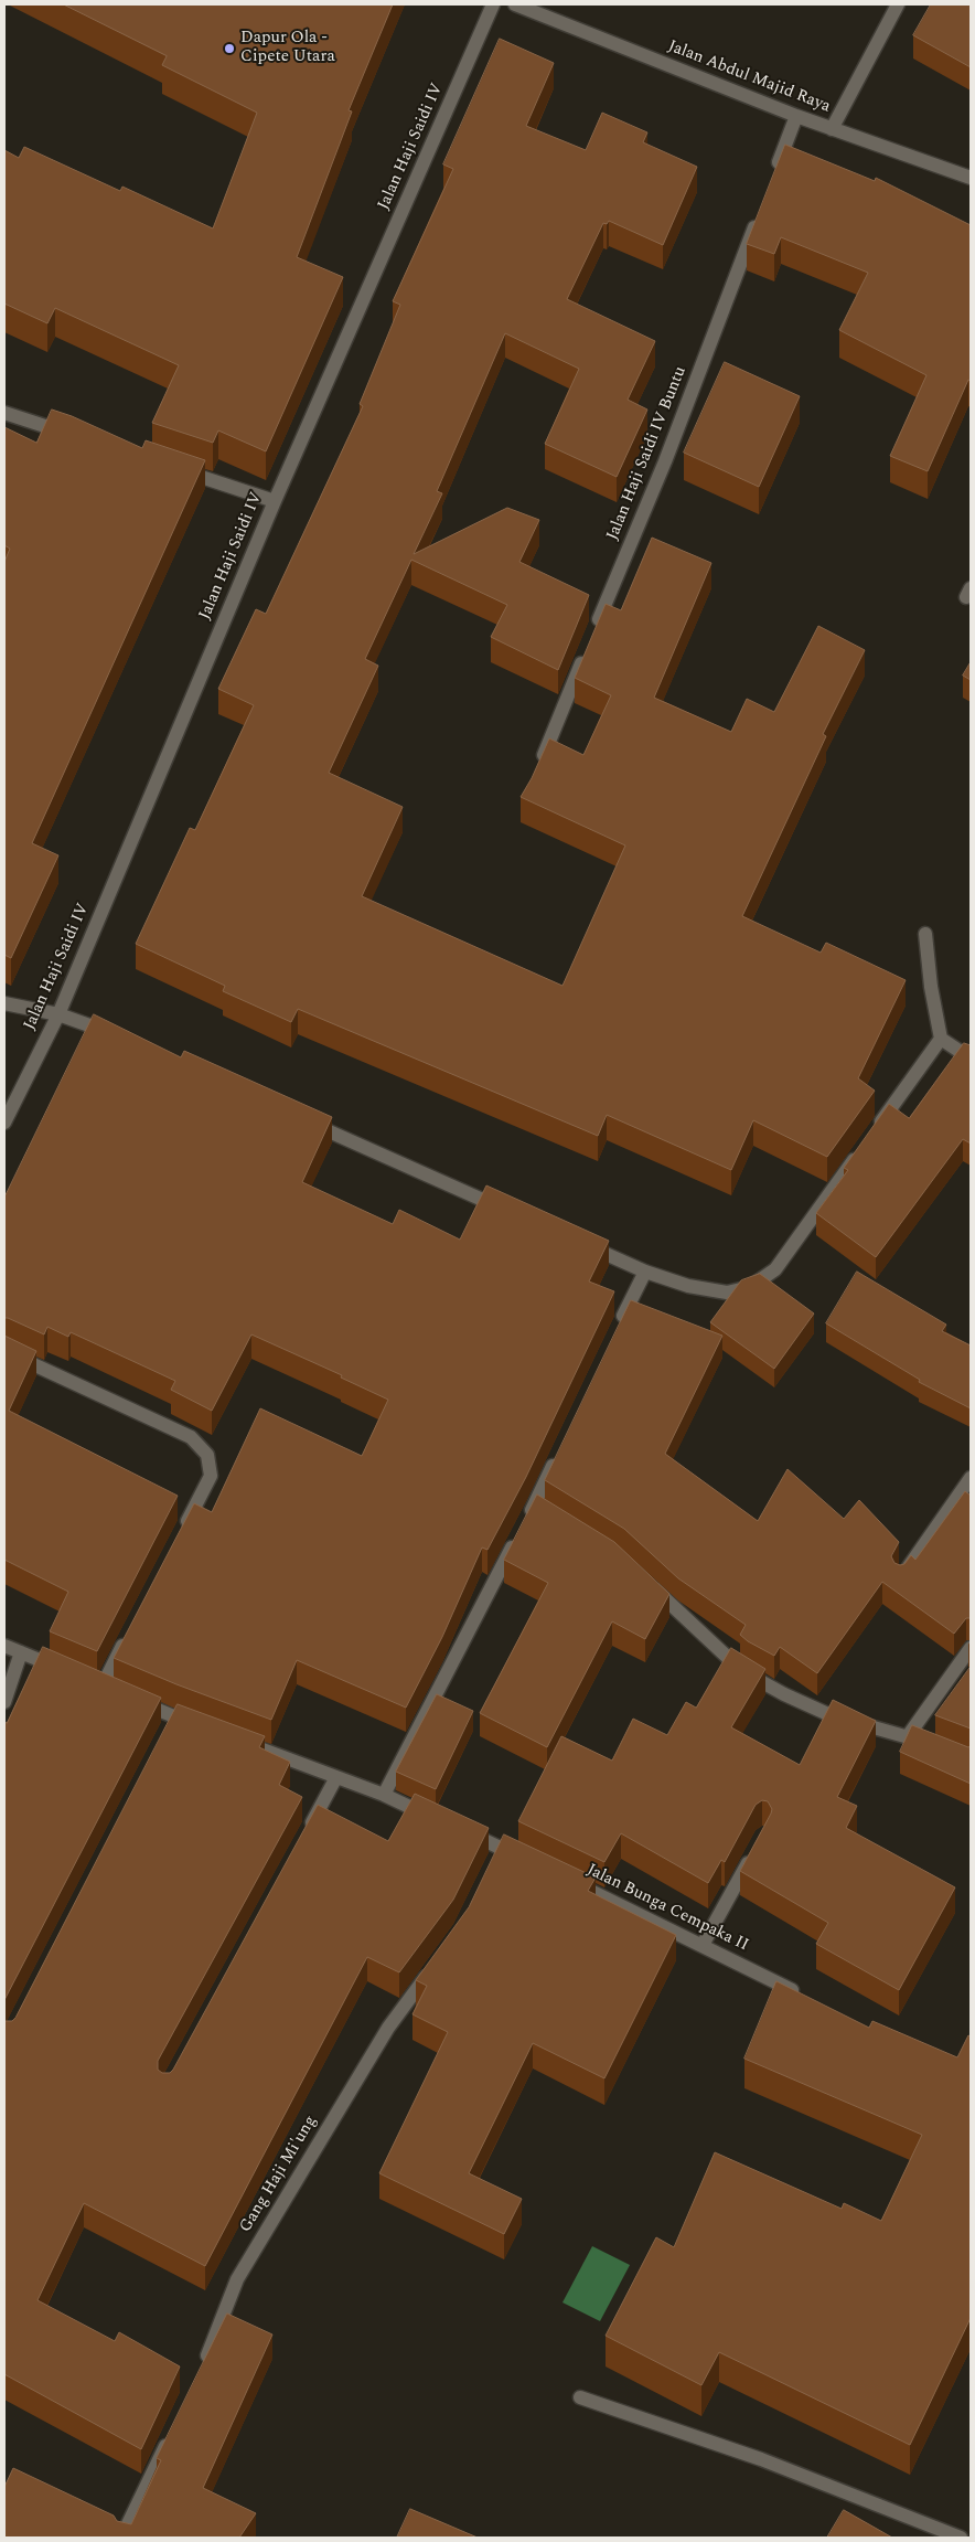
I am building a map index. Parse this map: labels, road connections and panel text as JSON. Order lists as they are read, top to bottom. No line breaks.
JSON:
{"streets":{"street":["Jalan Abdul Majid Raya","Jalan Haji Saidi IV","Jalan Haji Saidi IV Buntu","Jalan Bunga Cempaka II","Gang Haji Mi'ung"]},"places":["Dapur Ola - Cipete Utara"]}
